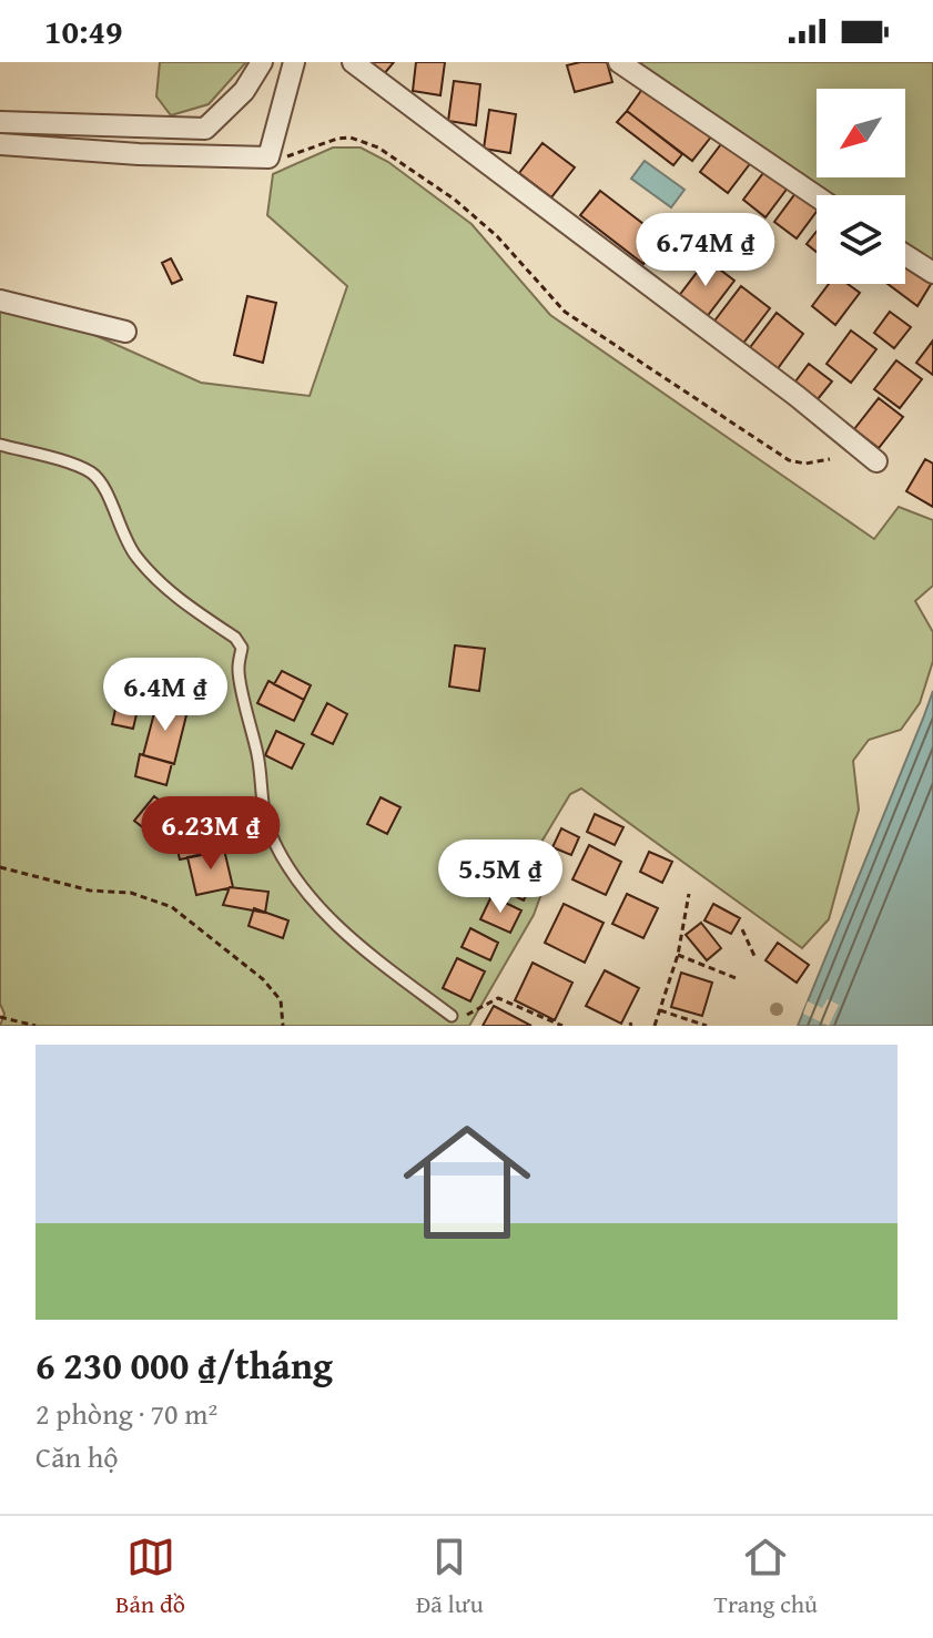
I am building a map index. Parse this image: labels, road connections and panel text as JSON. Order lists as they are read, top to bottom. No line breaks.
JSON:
{"north":"bottom left","page":{"status":"10:49","price":["6.74M ₫","6.4M ₫","6.23M ₫","5.5M ₫"],"list":[{"name":"6 230 000 ₫/tháng","note":"2 phòng · 70 m² · Căn hộ"}],"tabs":["Bản đồ","Đã lưu","Trang chủ"]}}
